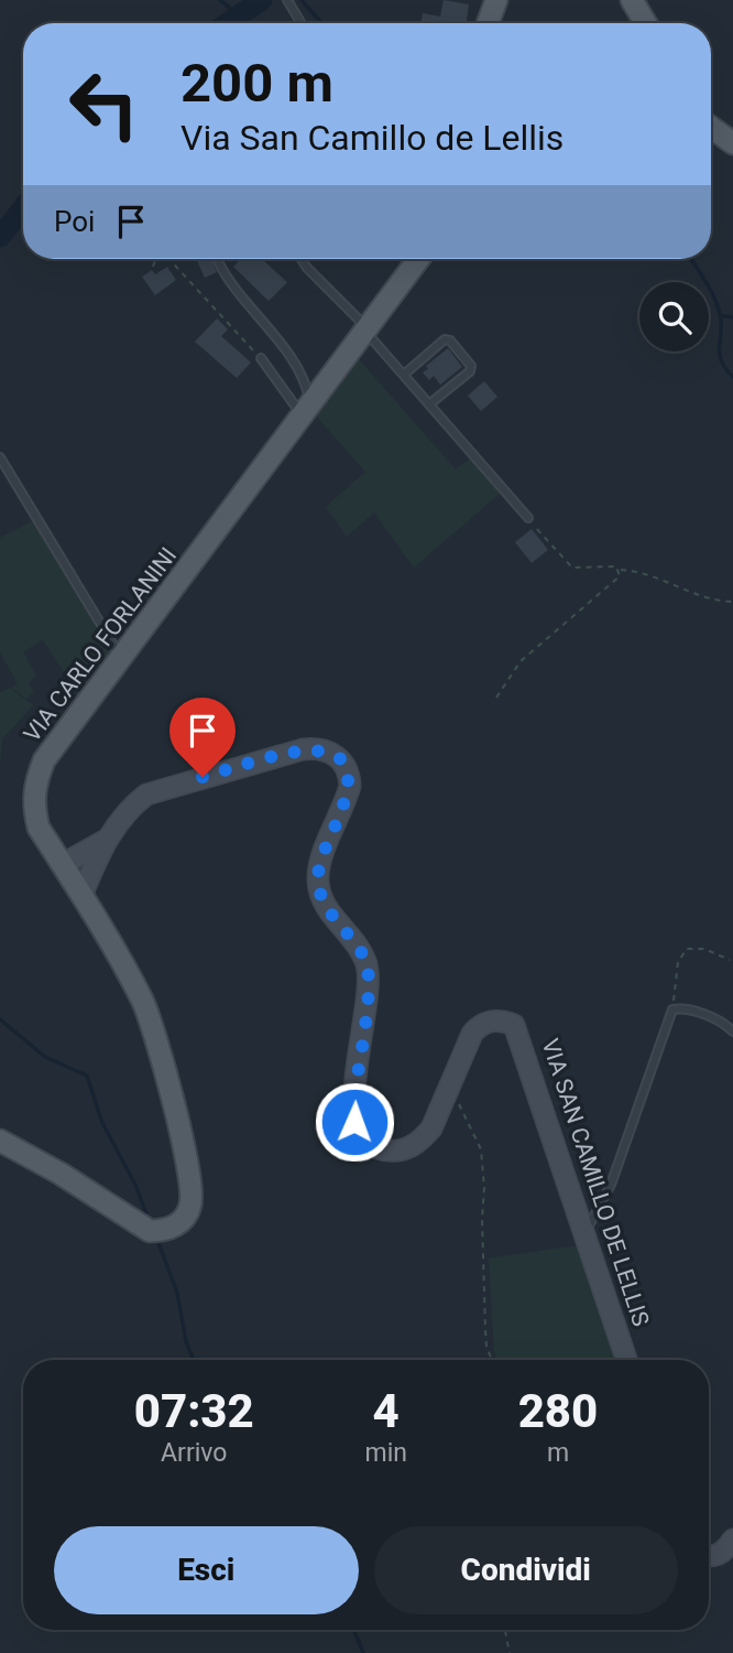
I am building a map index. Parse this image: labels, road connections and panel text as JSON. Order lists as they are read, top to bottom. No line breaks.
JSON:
{"streets":{"main road":["VIA CARLO FORLANINI","VIA SAN CAMILLO DE LELLIS"]},"crossings":[["VIA CARLO FORLANINI","VIA SAN CAMILLO DE LELLIS"]],"page":{"turn":["200 m","Via San Camillo de Lellis"],"then":"Poi","eta":["07:32","Arrivo","4","min","280","m"],"buttons":["Esci","Condividi"]}}
